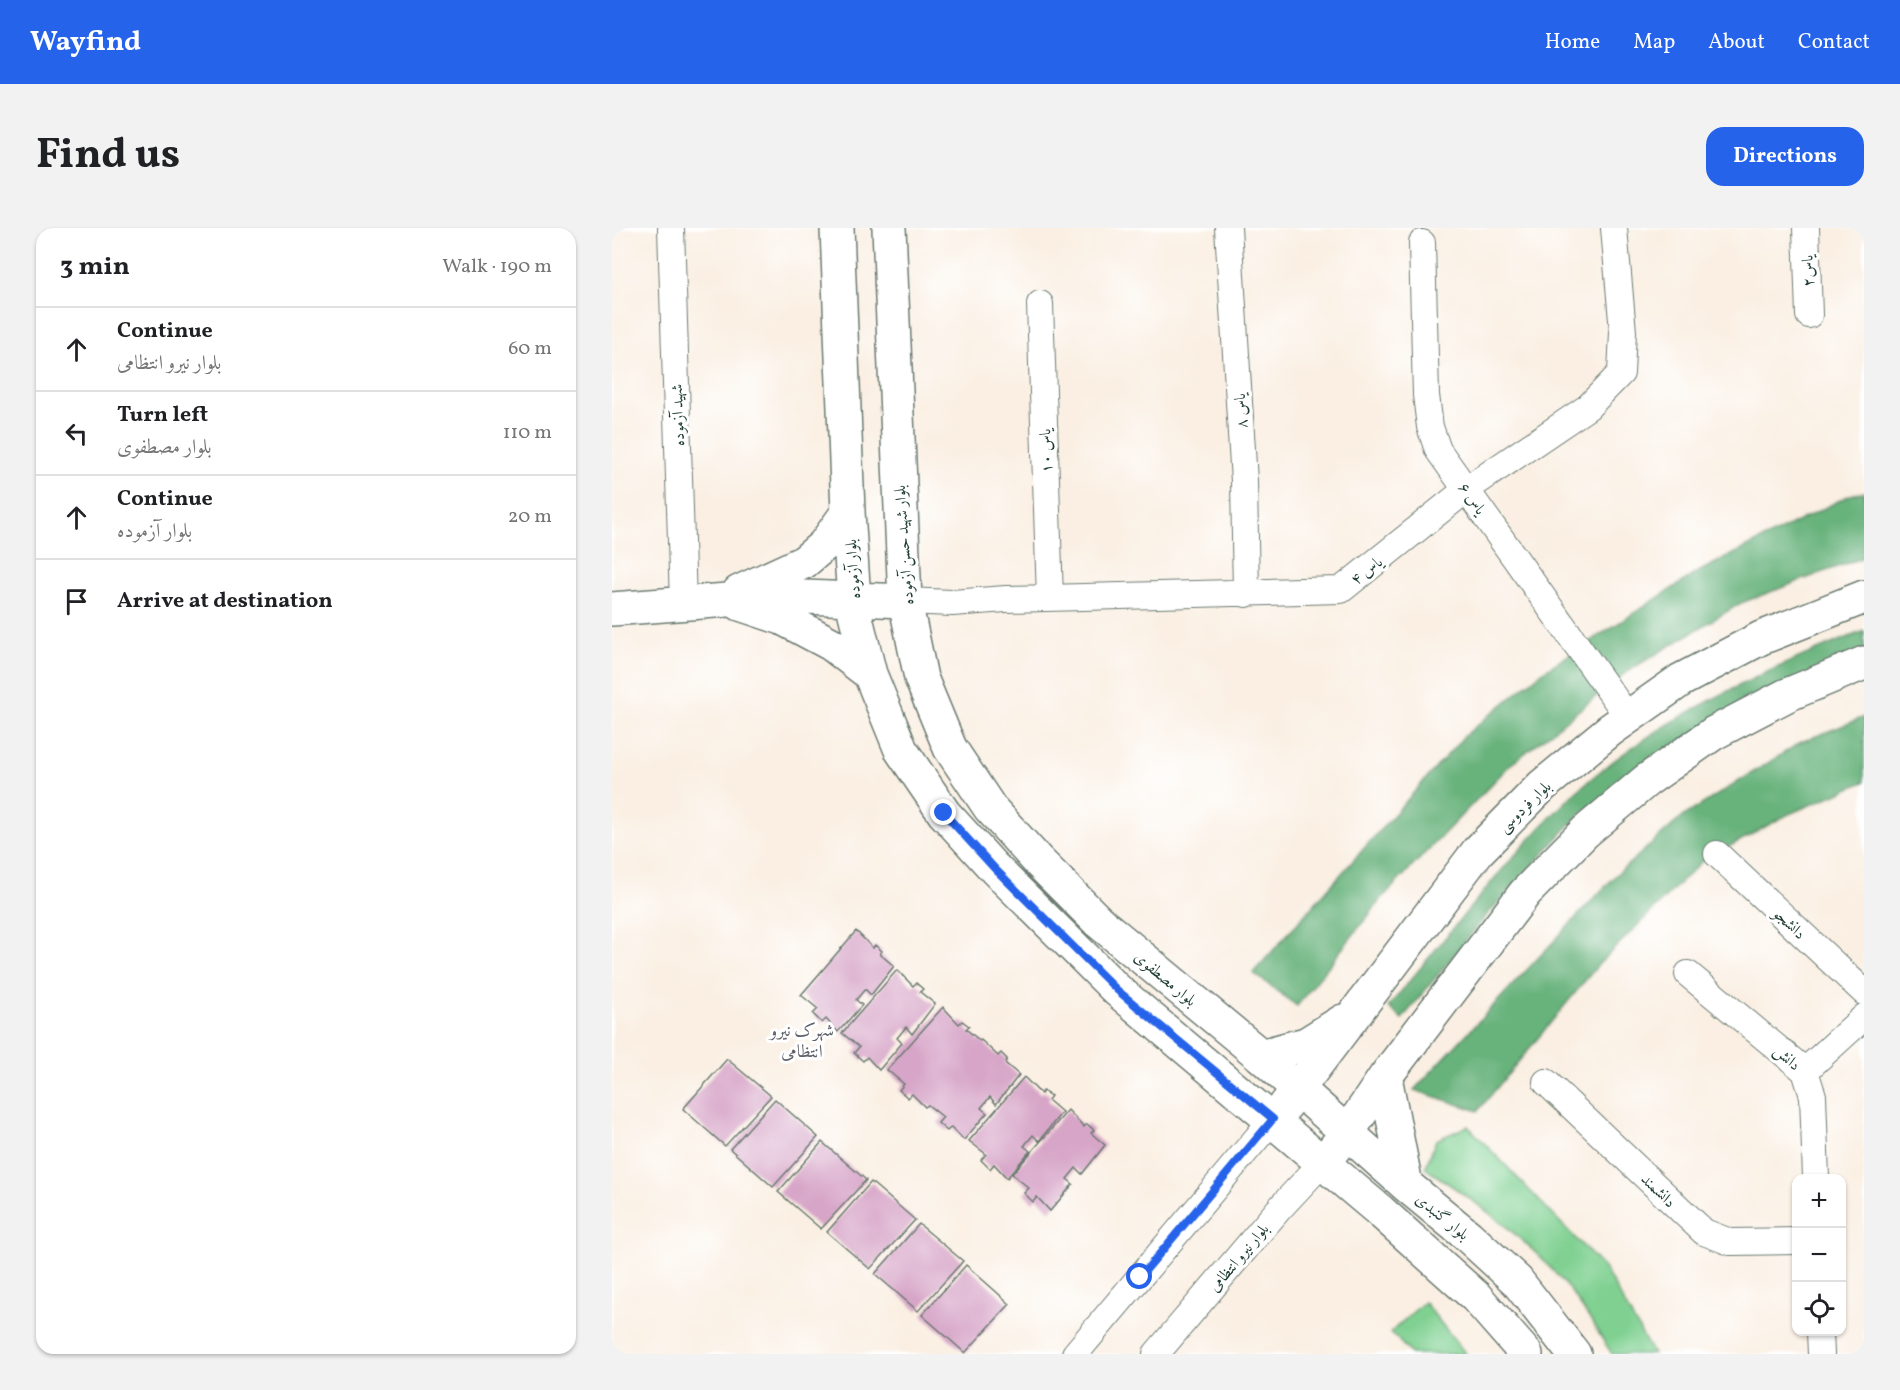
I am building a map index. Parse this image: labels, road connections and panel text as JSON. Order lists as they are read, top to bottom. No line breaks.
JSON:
{"streets":{"main road":["بلوار شهید حسن آزموده","بلوار آزموده","بلوار فردوسی","بلوار مصطفوی","بلوار گنبدی"],"street":["یاس۲","یاس ۸","شهید آزموده","یاس ۱۰","یاس ۶","یاس ۴","دانشجو","دانش","دانشمند","بلوار نیرو انتظامی"]},"crossings":[["یاس ۸","یاس ۴"],["یاس ۱۰","یاس ۴"],["یاس ۶","یاس ۴"],["یاس ۶","بلوار فردوسی"],["بلوار شهید حسن آزموده","یاس ۴"],["بلوار شهید حسن آزموده","بلوار مصطفوی"],["بلوار آزموده","بلوار فردوسی"],["بلوار فردوسی","بلوار مصطفوی"],["بلوار فردوسی","بلوار گنبدی"],["بلوار مصطفوی","بلوار گنبدی"]],"districts":["شهرک نیرو انتظامی"],"page":{"header":"Wayfind","nav":["Home","Map","About","Contact"],"title":"Find us","buttons":"Directions","heading":["3 min","Walk · 190 m"],"list":[["Continue","بلوار نیرو انتظامی","60 m"],["Turn left","بلوار مصطفوی","110 m"],["Continue","بلوار آزموده","20 m"],"Arrive at destination"],"map_buttons":["+","−"]}}
